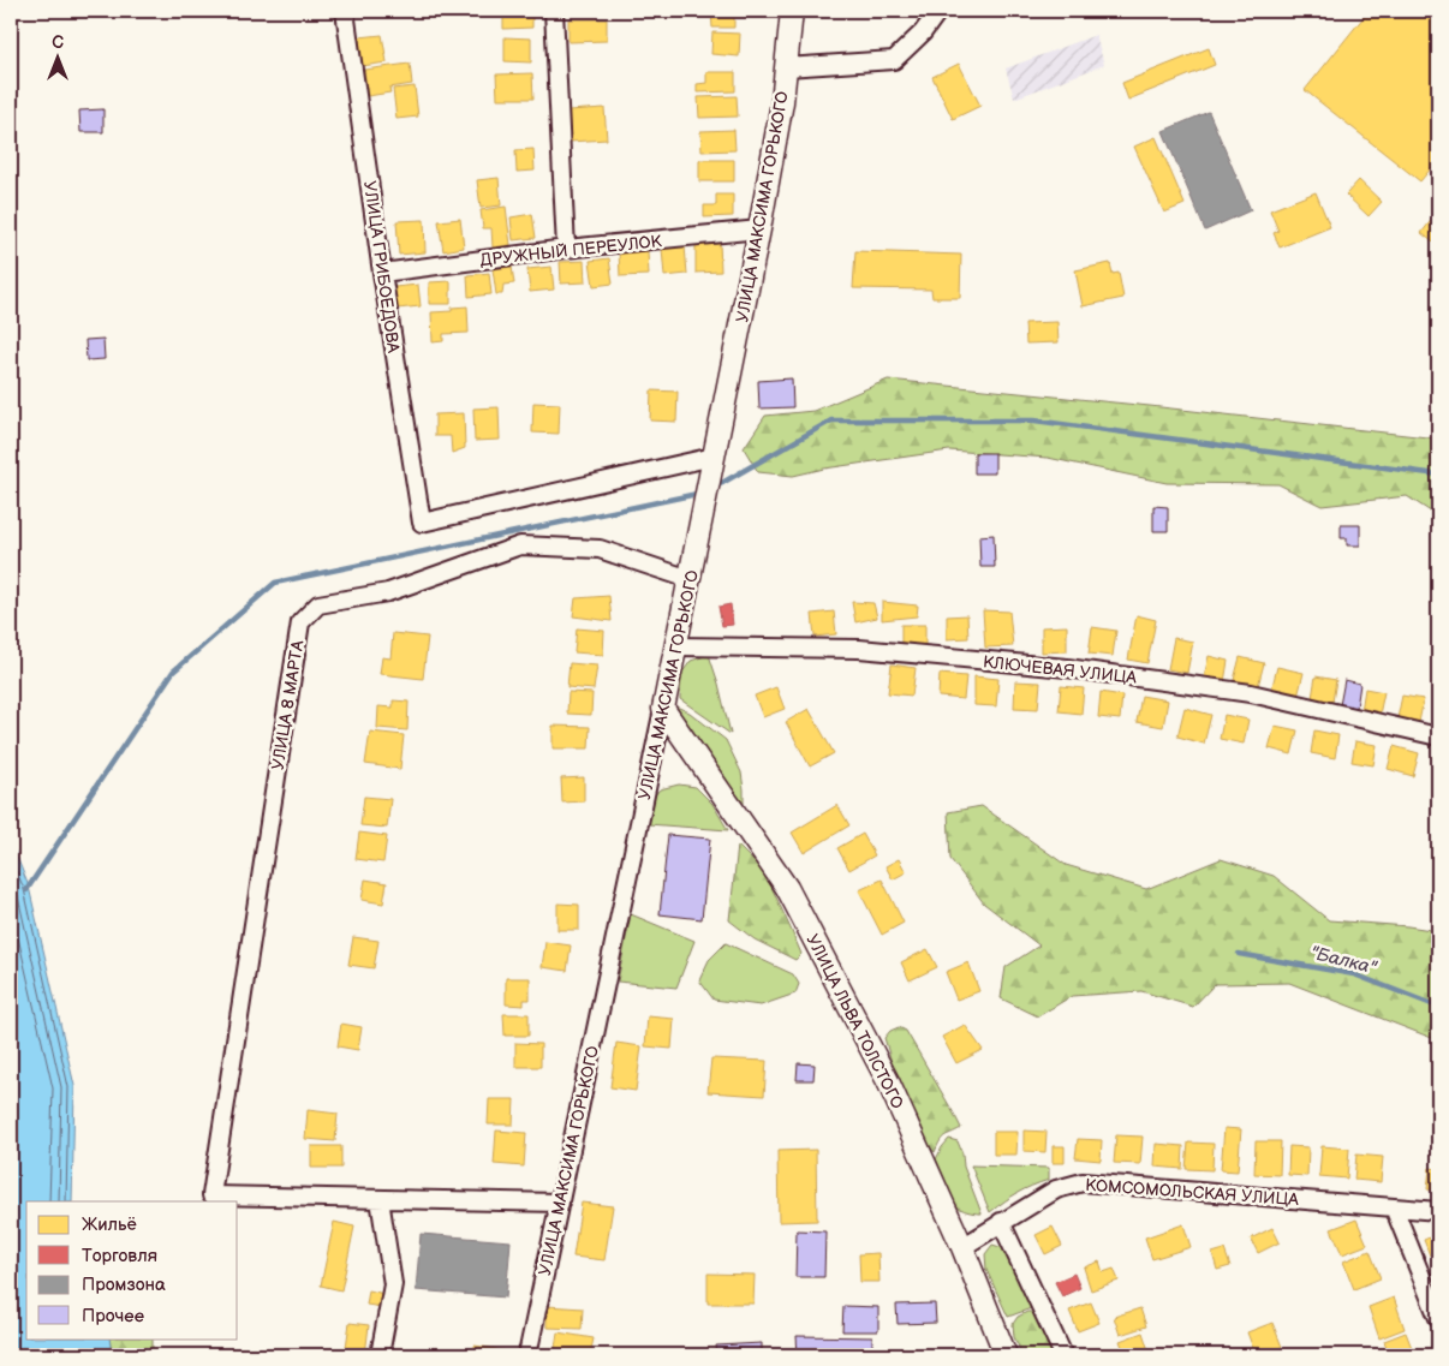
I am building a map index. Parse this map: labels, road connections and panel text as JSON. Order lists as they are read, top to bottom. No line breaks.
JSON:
{"streets":{"street":["УЛИЦА МАКСИМА ГОРЬКОГО","ДРУЖНЫЙ ПЕРЕУЛОК","УЛИЦА ГРИБОЕДОВА","КЛЮЧЕВАЯ УЛИЦА","УЛИЦА 8 МАРТА","УЛИЦА ЛЬВА ТОЛСТОГО","КОМСОМОЛЬСКАЯ УЛИЦА"]},"crossings":[["УЛИЦА МАКСИМА ГОРЬКОГО","ДРУЖНЫЙ ПЕРЕУЛОК"],["УЛИЦА МАКСИМА ГОРЬКОГО","УЛИЦА ГРИБОЕДОВА"],["УЛИЦА МАКСИМА ГОРЬКОГО","КЛЮЧЕВАЯ УЛИЦА"],["УЛИЦА МАКСИМА ГОРЬКОГО","УЛИЦА 8 МАРТА"],["УЛИЦА МАКСИМА ГОРЬКОГО","УЛИЦА ЛЬВА ТОЛСТОГО"],["ДРУЖНЫЙ ПЕРЕУЛОК","УЛИЦА ГРИБОЕДОВА"],["УЛИЦА ЛЬВА ТОЛСТОГО","КОМСОМОЛЬСКАЯ УЛИЦА"]],"water":["\"Балка\""],"legend":["Жильё","Торговля","Промзона","Прочее"],"north":"top"}
